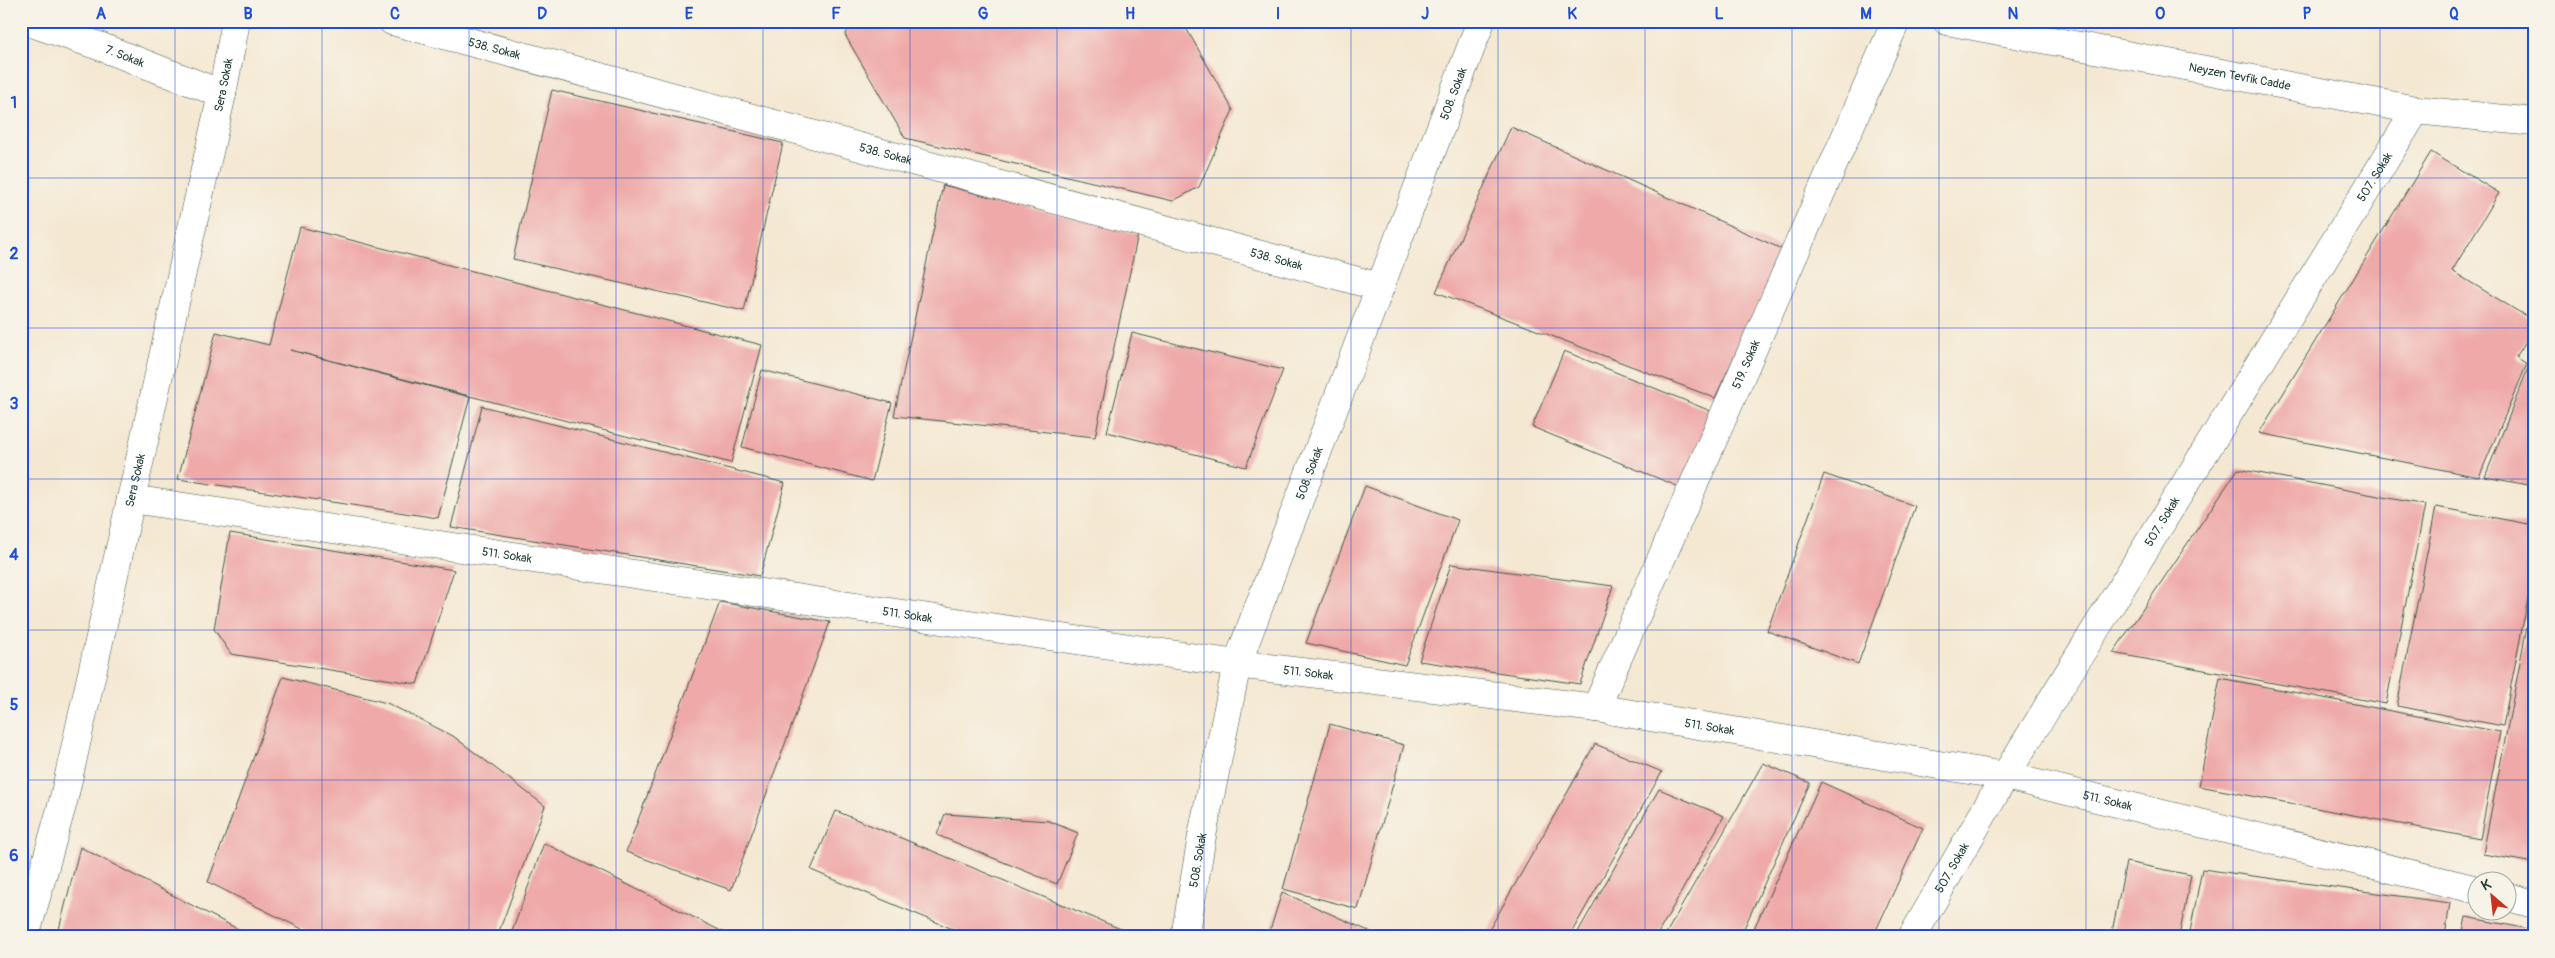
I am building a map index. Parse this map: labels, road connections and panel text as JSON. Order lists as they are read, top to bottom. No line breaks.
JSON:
{"streets":{"street":["538. Sokak","7. Sokak","Neyzen Tevfik Cadde","Sera Sokak","508. Sokak","507. Sokak","519. Sokak","511. Sokak"]},"crossings":[["538. Sokak","508. Sokak"],["7. Sokak","Sera Sokak"],["Neyzen Tevfik Cadde","507. Sokak"],["Sera Sokak","511. Sokak"],["508. Sokak","511. Sokak"],["507. Sokak","511. Sokak"],["519. Sokak","511. Sokak"]],"north":"top left","grid":{"columns":["A","B","C","D","E","F","G","H","I","J","K","L","M","N","O","P","Q"],"rows":["1","2","3","4","5","6"]}}
